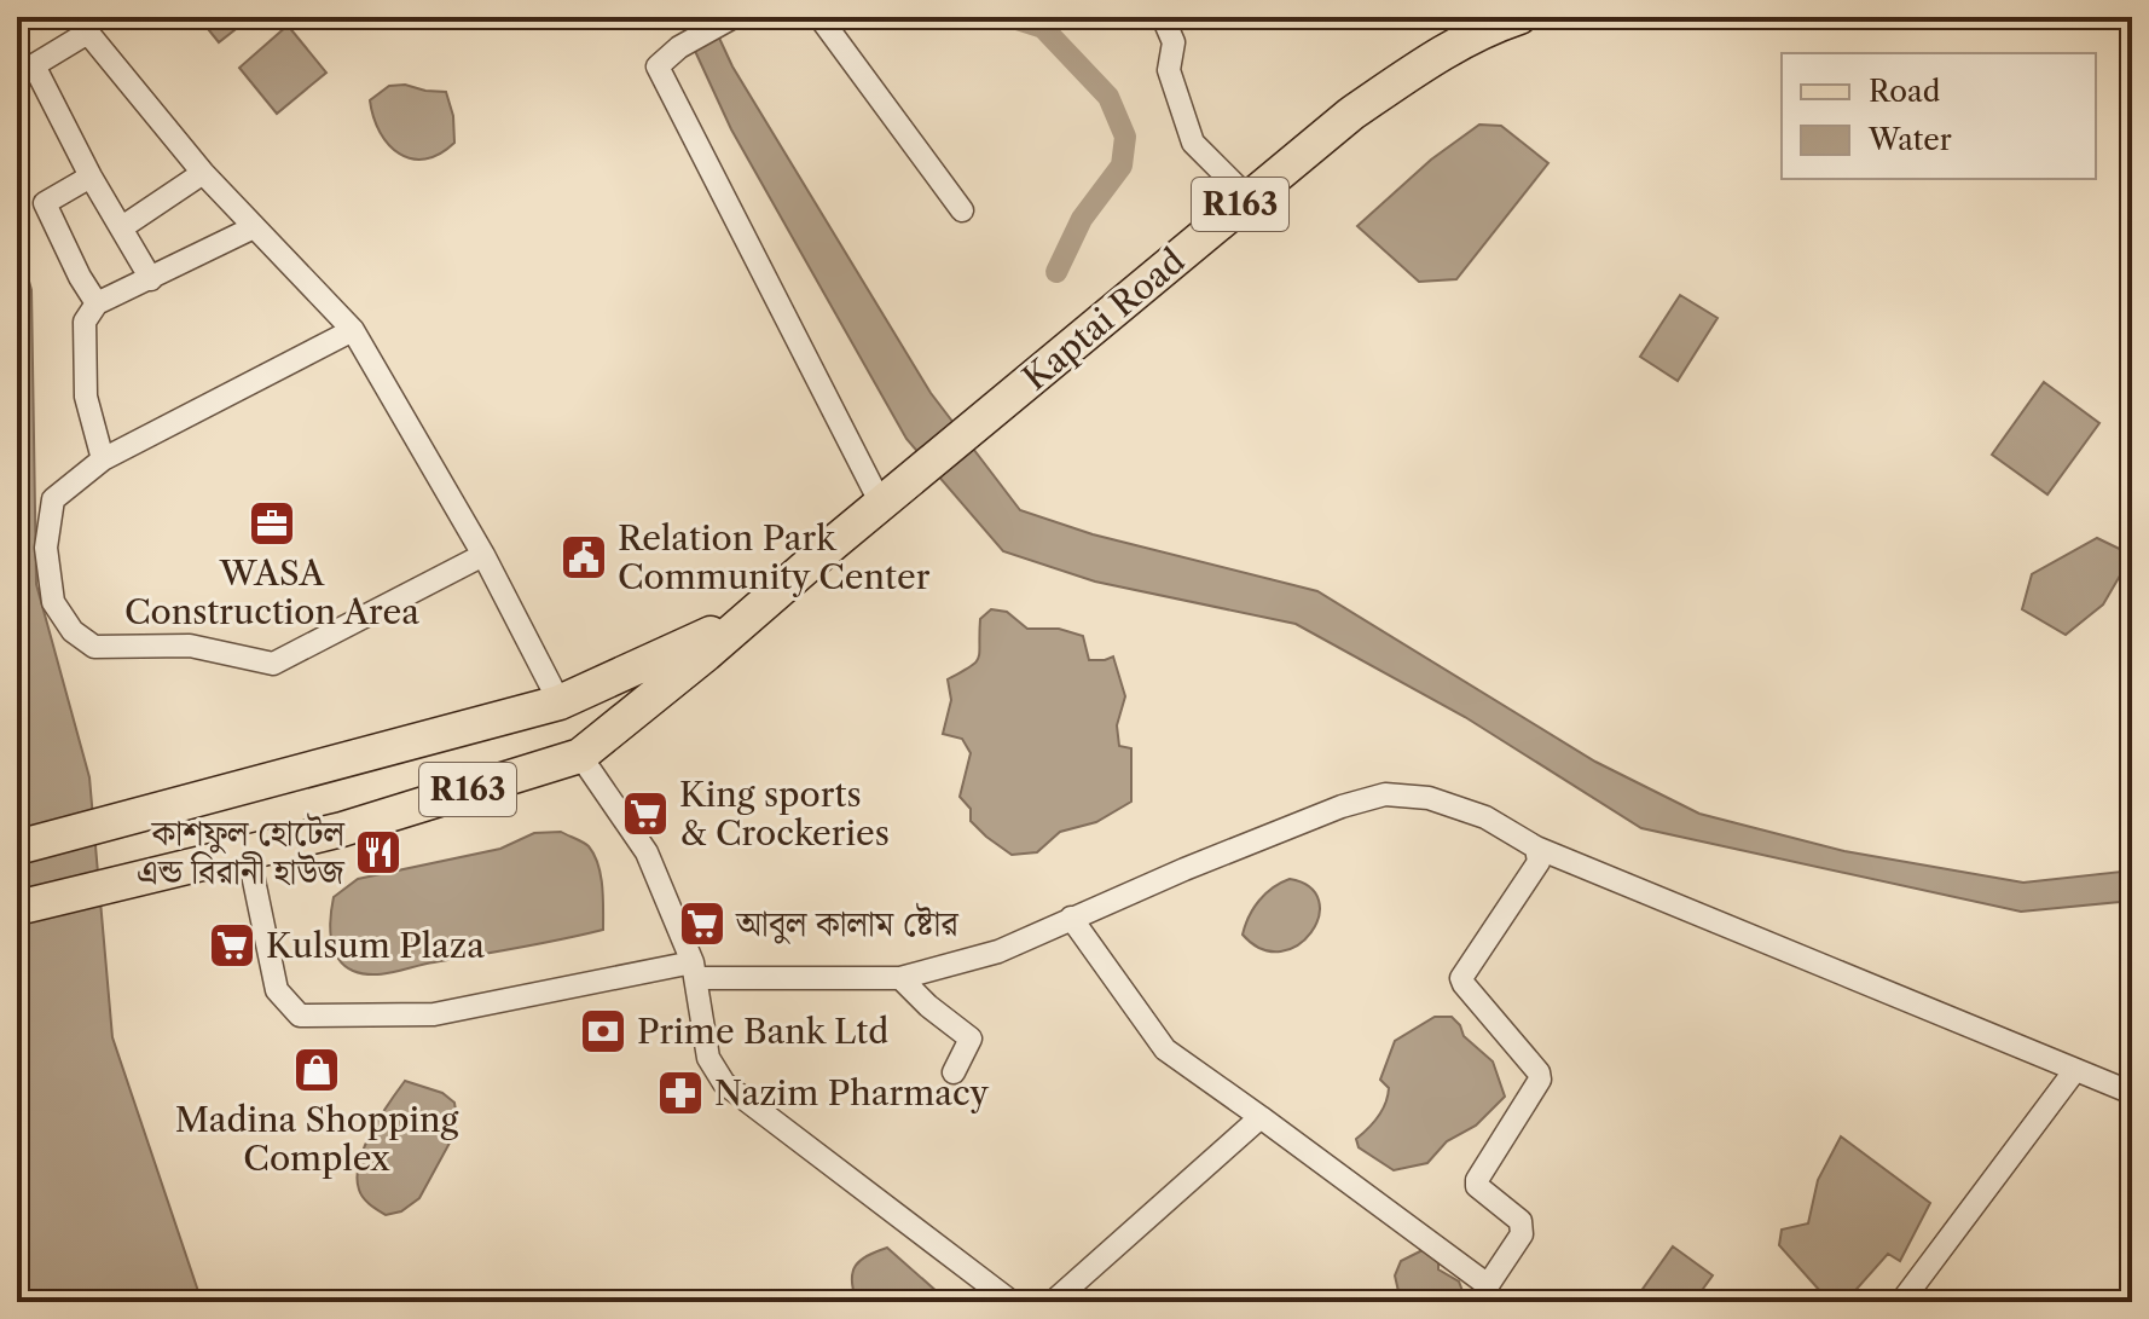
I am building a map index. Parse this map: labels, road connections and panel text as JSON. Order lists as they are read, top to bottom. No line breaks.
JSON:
{"streets":{"main road":["R163","Kaptai Road"]},"crossings":[["R163","Kaptai Road"]],"places":{"office":["WASA Construction Area"],"public building":["Relation Park Community Center"],"supermarket":["King sports & Crockeries","আবুল কালাম ষ্টোর","Kulsum Plaza"],"restaurant":["কাশফুল হোটেল এন্ড বিরানী হাউজ"],"bank":["Prime Bank Ltd"],"shop":["Madina Shopping Complex"],"pharmacy":["Nazim Pharmacy"]},"legend":["Road","Water"]}
